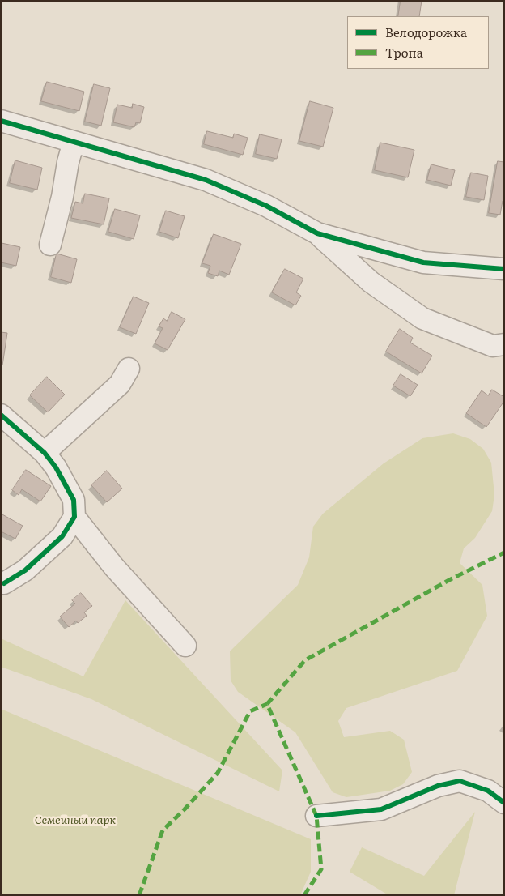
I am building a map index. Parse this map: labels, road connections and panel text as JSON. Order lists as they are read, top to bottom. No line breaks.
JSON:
{"parks":["Семейный парк"],"legend":["Велодорожка","Тропа"]}
